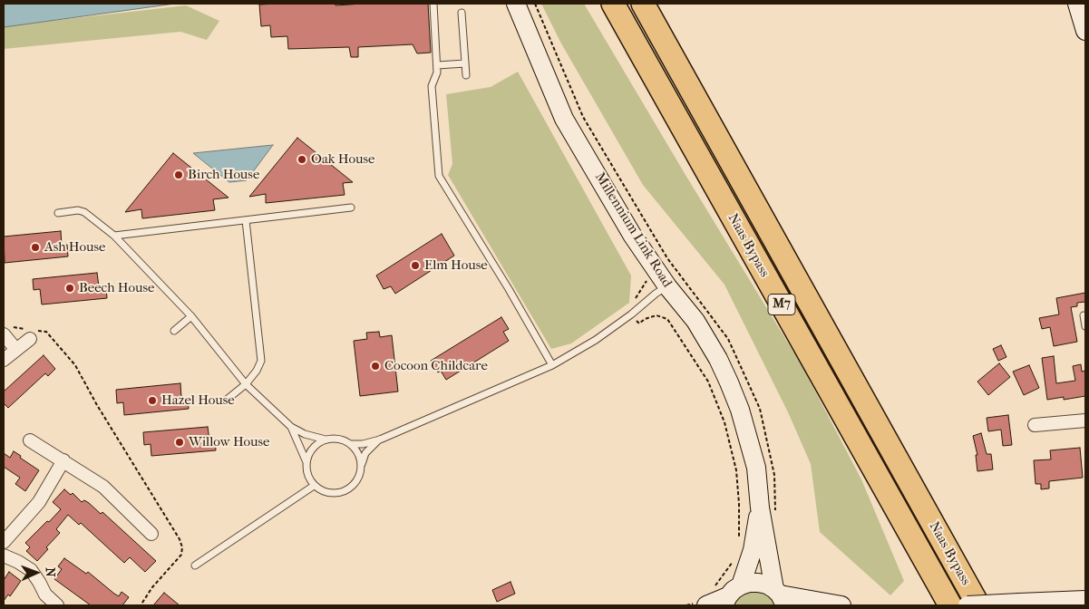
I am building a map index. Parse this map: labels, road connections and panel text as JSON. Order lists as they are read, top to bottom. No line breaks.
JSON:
{"streets":{"highway":["Naas Bypass","M7"],"main road":["Millennium Link Road"]},"places":["Oak House","Birch House","Ash House","Elm House","Beech House","Cocoon Childcare","Hazel House","Willow House"],"north":"right"}
